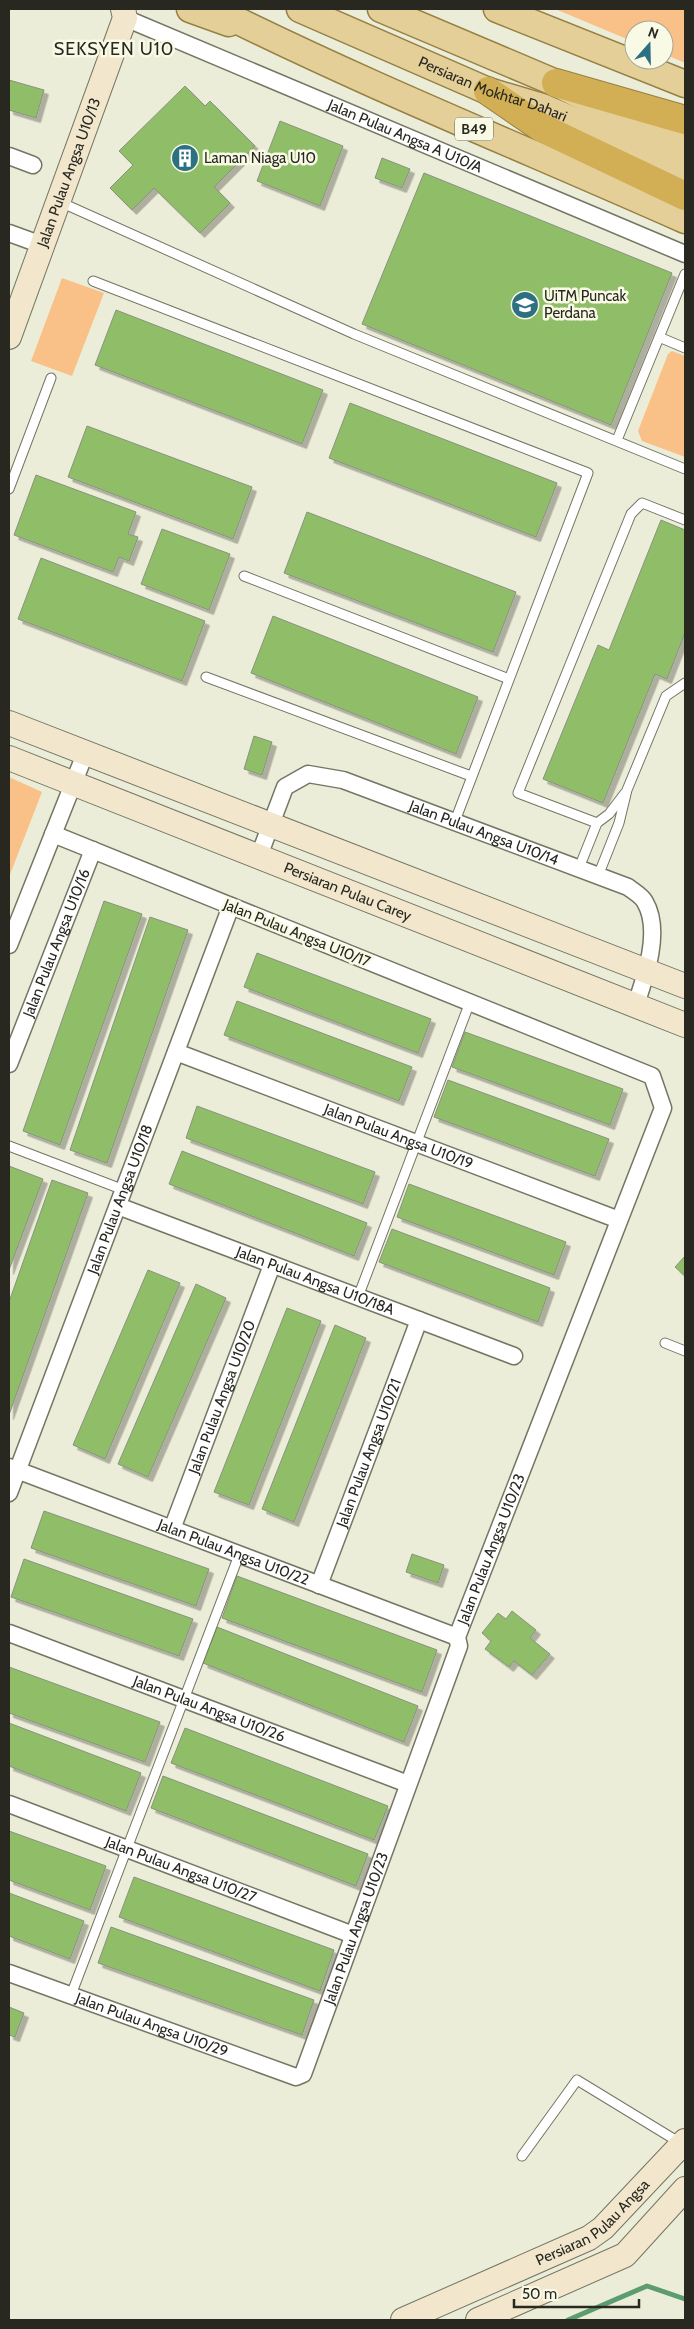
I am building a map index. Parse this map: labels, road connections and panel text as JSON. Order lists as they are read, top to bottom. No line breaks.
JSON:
{"streets":{"main road":["Persiaran Mokhtar Dahari","B49"],"street":["Jalan Pulau Angsa A U10/A","Jalan Pulau Angsa U10/13","Jalan Pulau Angsa U10/14","Persiaran Pulau Carey","Jalan Pulau Angsa U10/17","Jalan Pulau Angsa U10/16","Jalan Pulau Angsa U10/19","Jalan Pulau Angsa U10/18","Jalan Pulau Angsa U10/18A","Jalan Pulau Angsa U10/20","Jalan Pulau Angsa U10/21","Jalan Pulau Angsa U10/23","Jalan Pulau Angsa U10/22","Jalan Pulau Angsa U10/26","Jalan Pulau Angsa U10/27","Jalan Pulau Angsa U10/29","Persiaran Pulau Angsa"]},"crossings":[["Jalan Pulau Angsa A U10/A","Jalan Pulau Angsa U10/13"],["Jalan Pulau Angsa U10/14","Persiaran Pulau Carey"],["Jalan Pulau Angsa U10/17","Jalan Pulau Angsa U10/16"],["Jalan Pulau Angsa U10/17","Jalan Pulau Angsa U10/18"],["Jalan Pulau Angsa U10/17","Jalan Pulau Angsa U10/23"],["Jalan Pulau Angsa U10/19","Jalan Pulau Angsa U10/18"],["Jalan Pulau Angsa U10/19","Jalan Pulau Angsa U10/23"],["Jalan Pulau Angsa U10/18","Jalan Pulau Angsa U10/18A"],["Jalan Pulau Angsa U10/18","Jalan Pulau Angsa U10/22"],["Jalan Pulau Angsa U10/18A","Jalan Pulau Angsa U10/20"],["Jalan Pulau Angsa U10/18A","Jalan Pulau Angsa U10/21"],["Jalan Pulau Angsa U10/20","Jalan Pulau Angsa U10/22"],["Jalan Pulau Angsa U10/21","Jalan Pulau Angsa U10/22"],["Jalan Pulau Angsa U10/23","Jalan Pulau Angsa U10/22"],["Jalan Pulau Angsa U10/23","Jalan Pulau Angsa U10/26"],["Jalan Pulau Angsa U10/23","Jalan Pulau Angsa U10/27"],["Jalan Pulau Angsa U10/23","Jalan Pulau Angsa U10/29"]],"districts":["SEKSYEN U10"],"places":{"building":["Laman Niaga U10"],"school or university":["UiTM Puncak Perdana"]},"scale_bar":"50 m","north":"top"}
